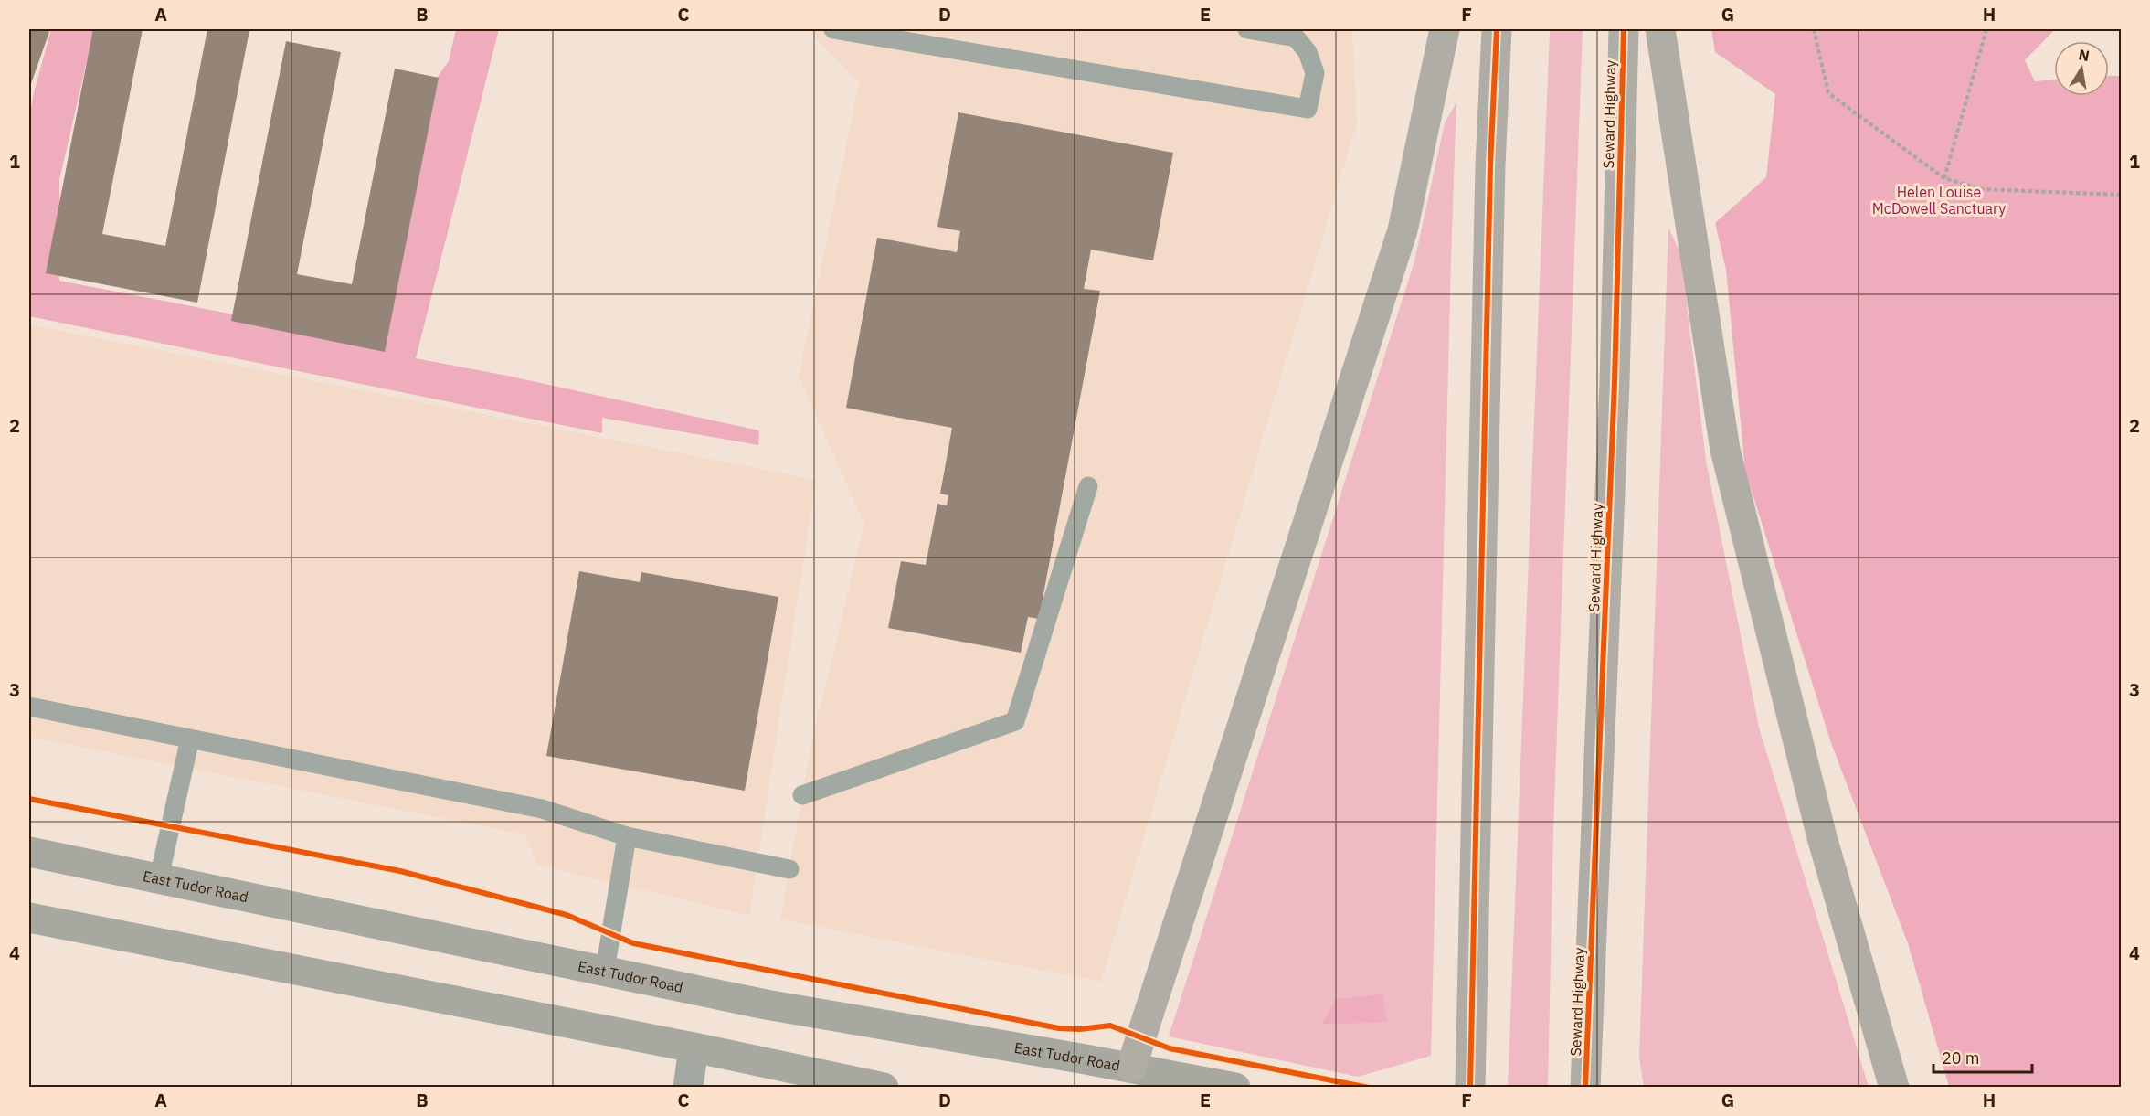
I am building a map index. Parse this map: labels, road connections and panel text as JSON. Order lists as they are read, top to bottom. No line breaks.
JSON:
{"streets":{"highway":["Seward Highway"],"main road":["East Tudor Road"]},"parks":["Helen Louise McDowell Sanctuary"],"scale_bar":"20 m","north":"top","grid":{"columns":["A","B","C","D","E","F","G","H"],"rows":["1","2","3","4"]}}
